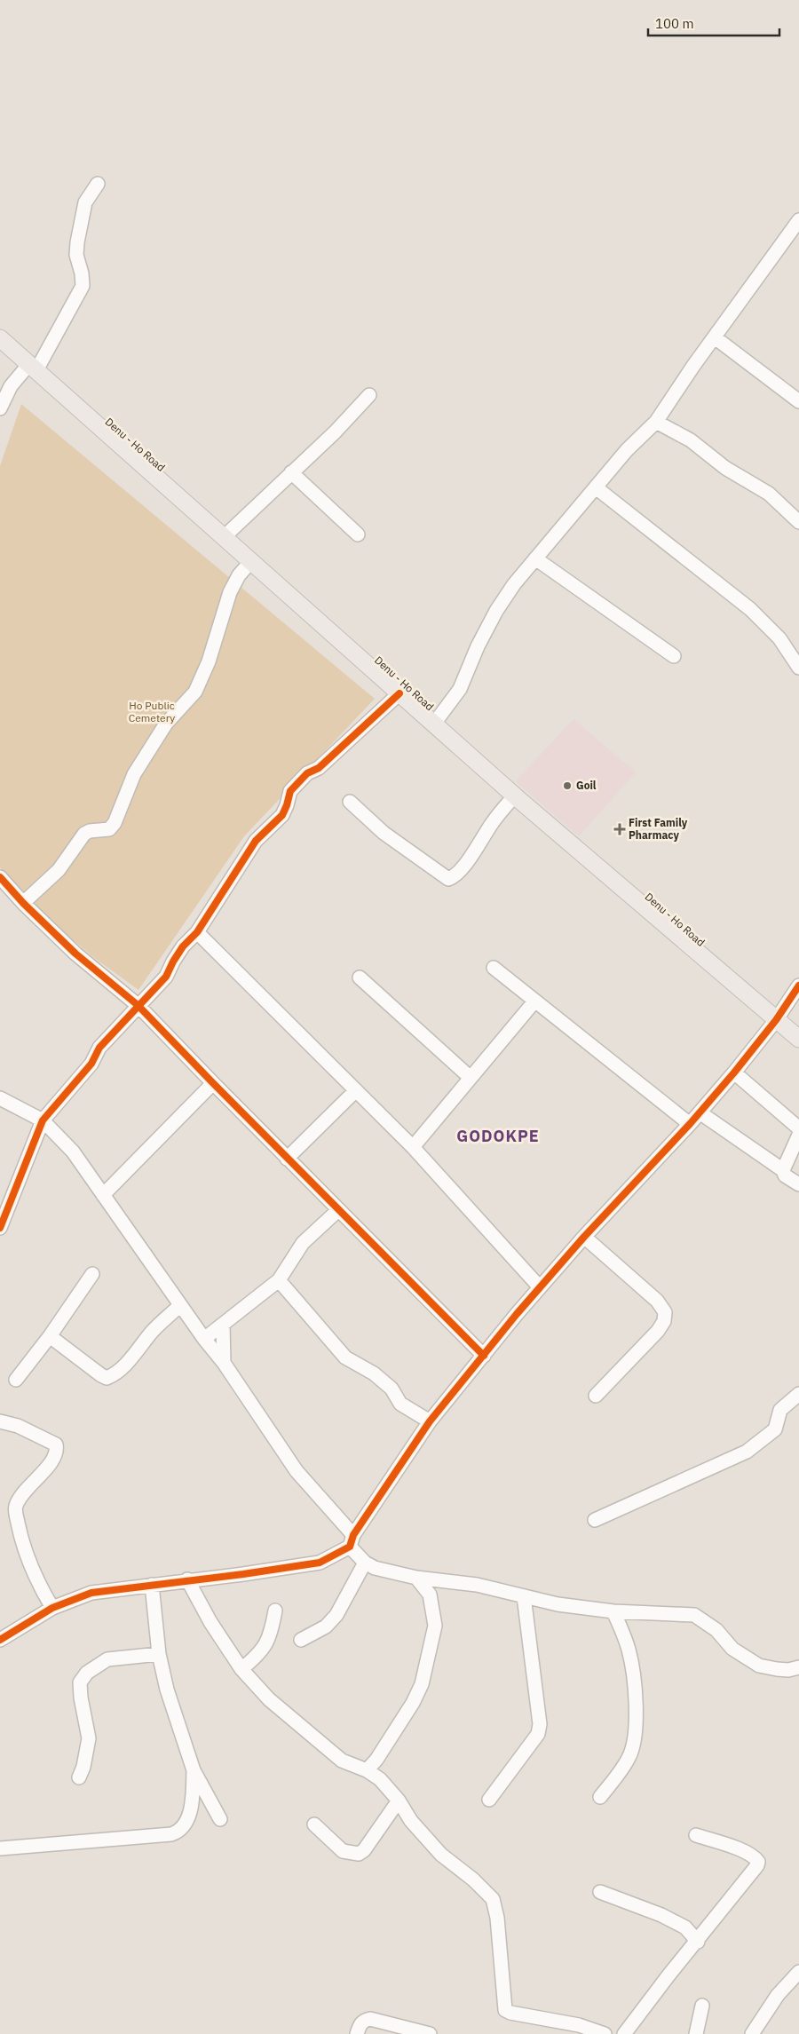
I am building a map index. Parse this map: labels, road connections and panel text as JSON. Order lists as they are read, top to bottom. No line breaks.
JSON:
{"streets":{"main road":["Denu - Ho Road"]},"districts":["GODOKPE"],"parks":["Ho Public Cemetery"],"places":{"other":["Goil"],"health":["First Family Pharmacy"]},"scale_bar":"100 m"}
